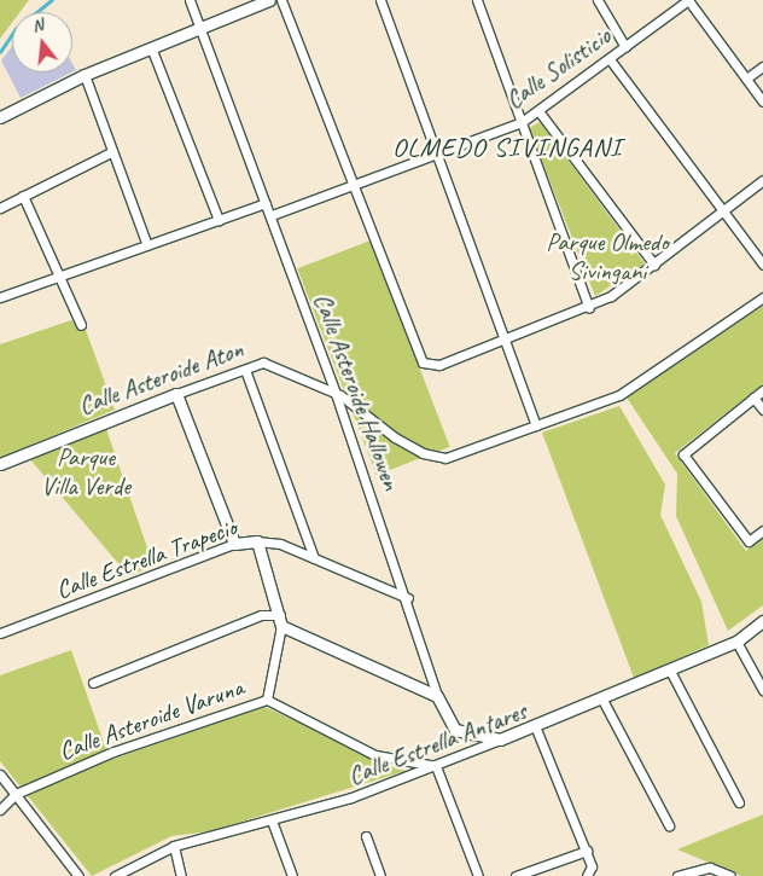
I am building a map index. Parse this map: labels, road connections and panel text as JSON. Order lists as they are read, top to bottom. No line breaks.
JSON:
{"streets":{"street":["Calle Solisticio","Calle Asteroide Aton","Calle Asteroide Hallowen","Calle Estrella Trapecio","Calle Asteroide Varuna","Calle Estrella Antares"]},"crossings":[["Calle Solisticio","Calle Asteroide Hallowen"],["Calle Asteroide Aton","Calle Asteroide Hallowen"],["Calle Asteroide Hallowen","Calle Estrella Trapecio"],["Calle Asteroide Hallowen","Calle Estrella Antares"],["Calle Asteroide Varuna","Calle Estrella Antares"]],"districts":["OLMEDO SIVINGANI"],"parks":["Parque Olmedo Sivingani","Parque Villa Verde"],"north":"top"}
